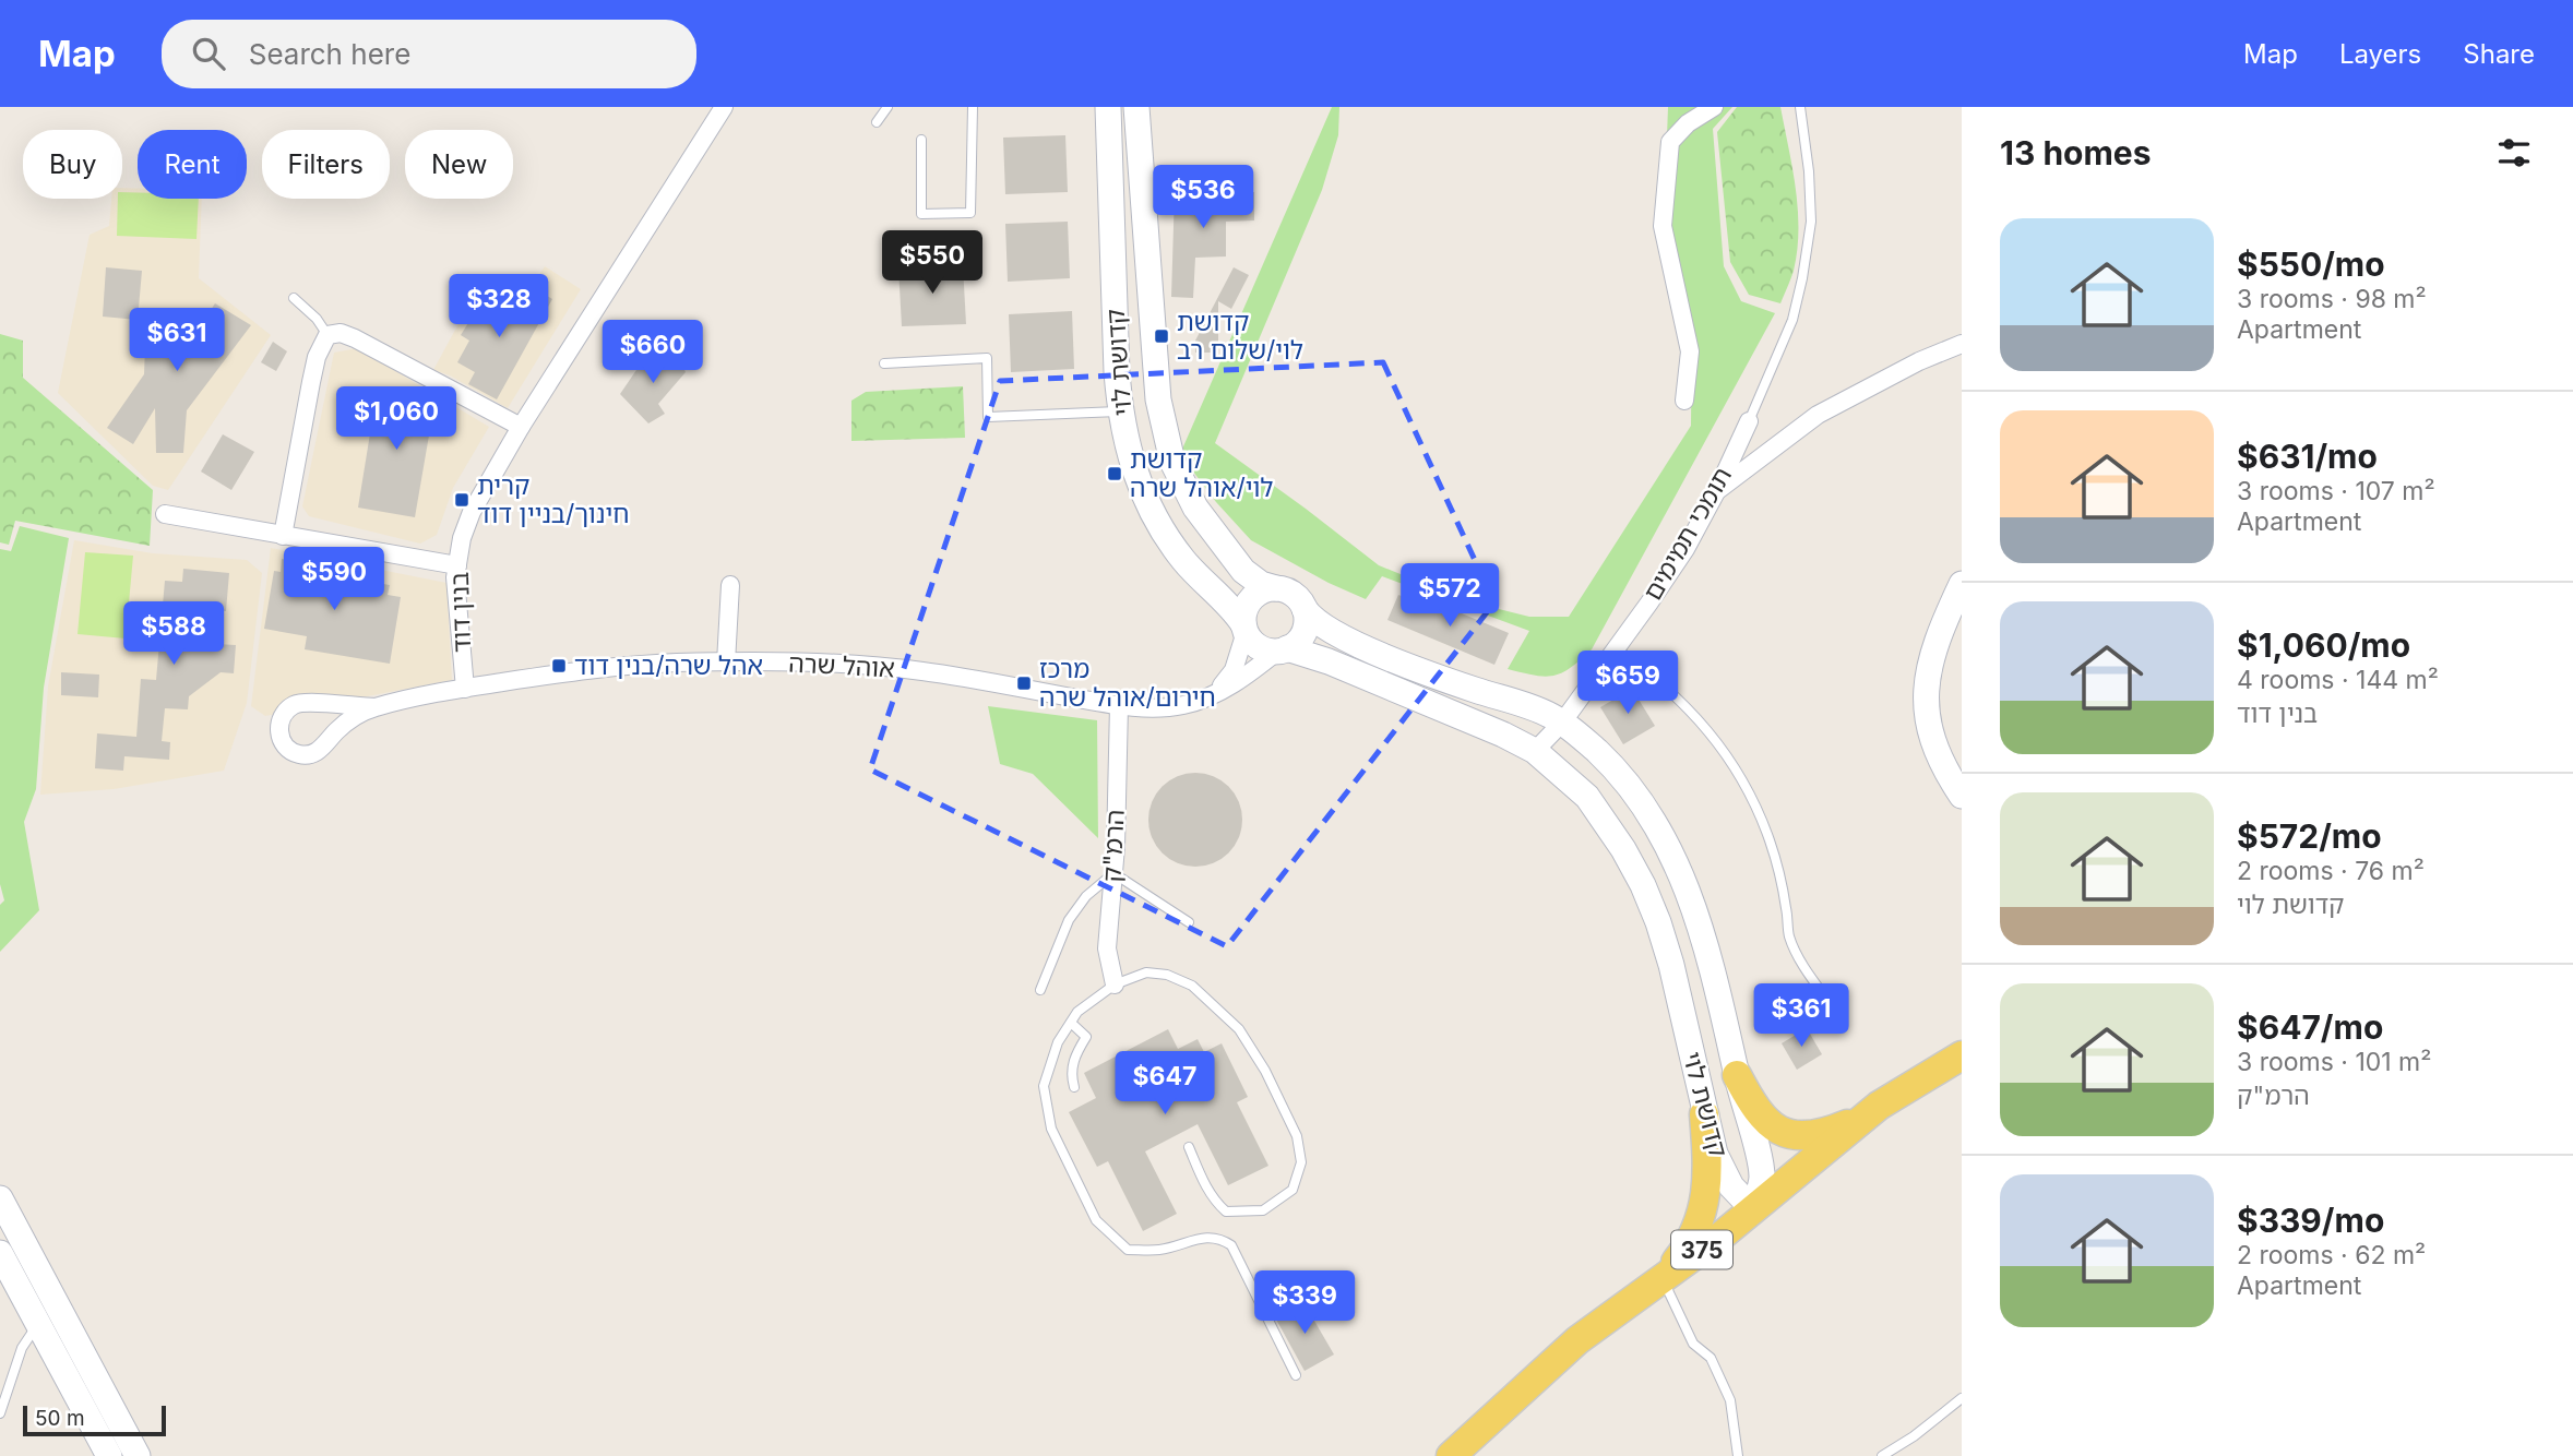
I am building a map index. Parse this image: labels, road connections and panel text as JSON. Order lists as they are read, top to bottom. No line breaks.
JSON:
{"streets":{"main road":["375"],"street":["קדושת לוי","תומכי תמימים","בנין דוד","אוהל שרה","הרמ\"ק"]},"crossings":[["קדושת לוי","תומכי תמימים"],["קדושת לוי","אוהל שרה"],["קדושת לוי","375"],["בנין דוד","אוהל שרה"],["אוהל שרה","הרמ\"ק"]],"places":{"transit":["קדושת לוי/שלום רב","קדושת לוי/אוהל שרה","קרית חינוך/בניין דוד","אהל שרה/בנין דוד","מרכז חירום/אוהל שרה"]},"scale_bar":"50 m","page":{"header":"Map","search":"Search here","nav":["Map","Layers","Share"],"heading":"13 homes","chip":["Buy","Rent","Filters","New"],"price":["$536","$550","$328","$631","$660","$1,060","$590","$572","$588","$659","$361","$647","$339"],"list":[{"name":"$550/mo","note":"3 rooms · 98 m² · Apartment"},{"name":"$631/mo","note":"3 rooms · 107 m² · Apartment"},{"name":"$1,060/mo","note":"4 rooms · 144 m² · בנין דוד"},{"name":"$572/mo","note":"2 rooms · 76 m² · קדושת לוי"},{"name":"$647/mo","note":"3 rooms · 101 m² · הרמ\"ק"},{"name":"$339/mo","note":"2 rooms · 62 m² · Apartment"}],"scale":"50 m"}}
